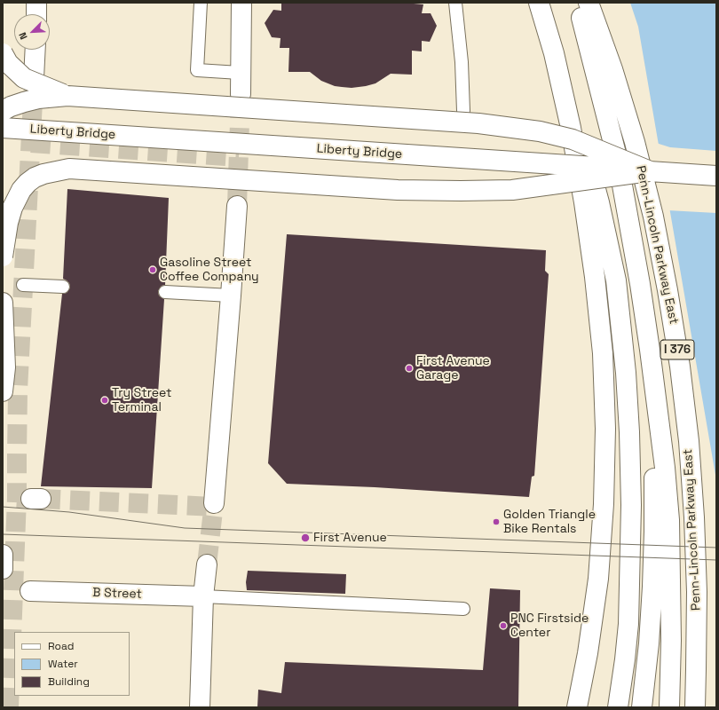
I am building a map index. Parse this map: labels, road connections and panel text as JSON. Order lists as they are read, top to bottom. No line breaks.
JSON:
{"streets":{"main road":["Liberty Bridge","Penn-Lincoln Parkway East","I 376","B Street"]},"places":["Gasoline Street Coffee Company","First Avenue Garage","Try Street Terminal","Golden Triangle Bike Rentals","First Avenue","PNC Firstside Center"],"legend":["Road","Water","Building"],"north":"bottom left"}
